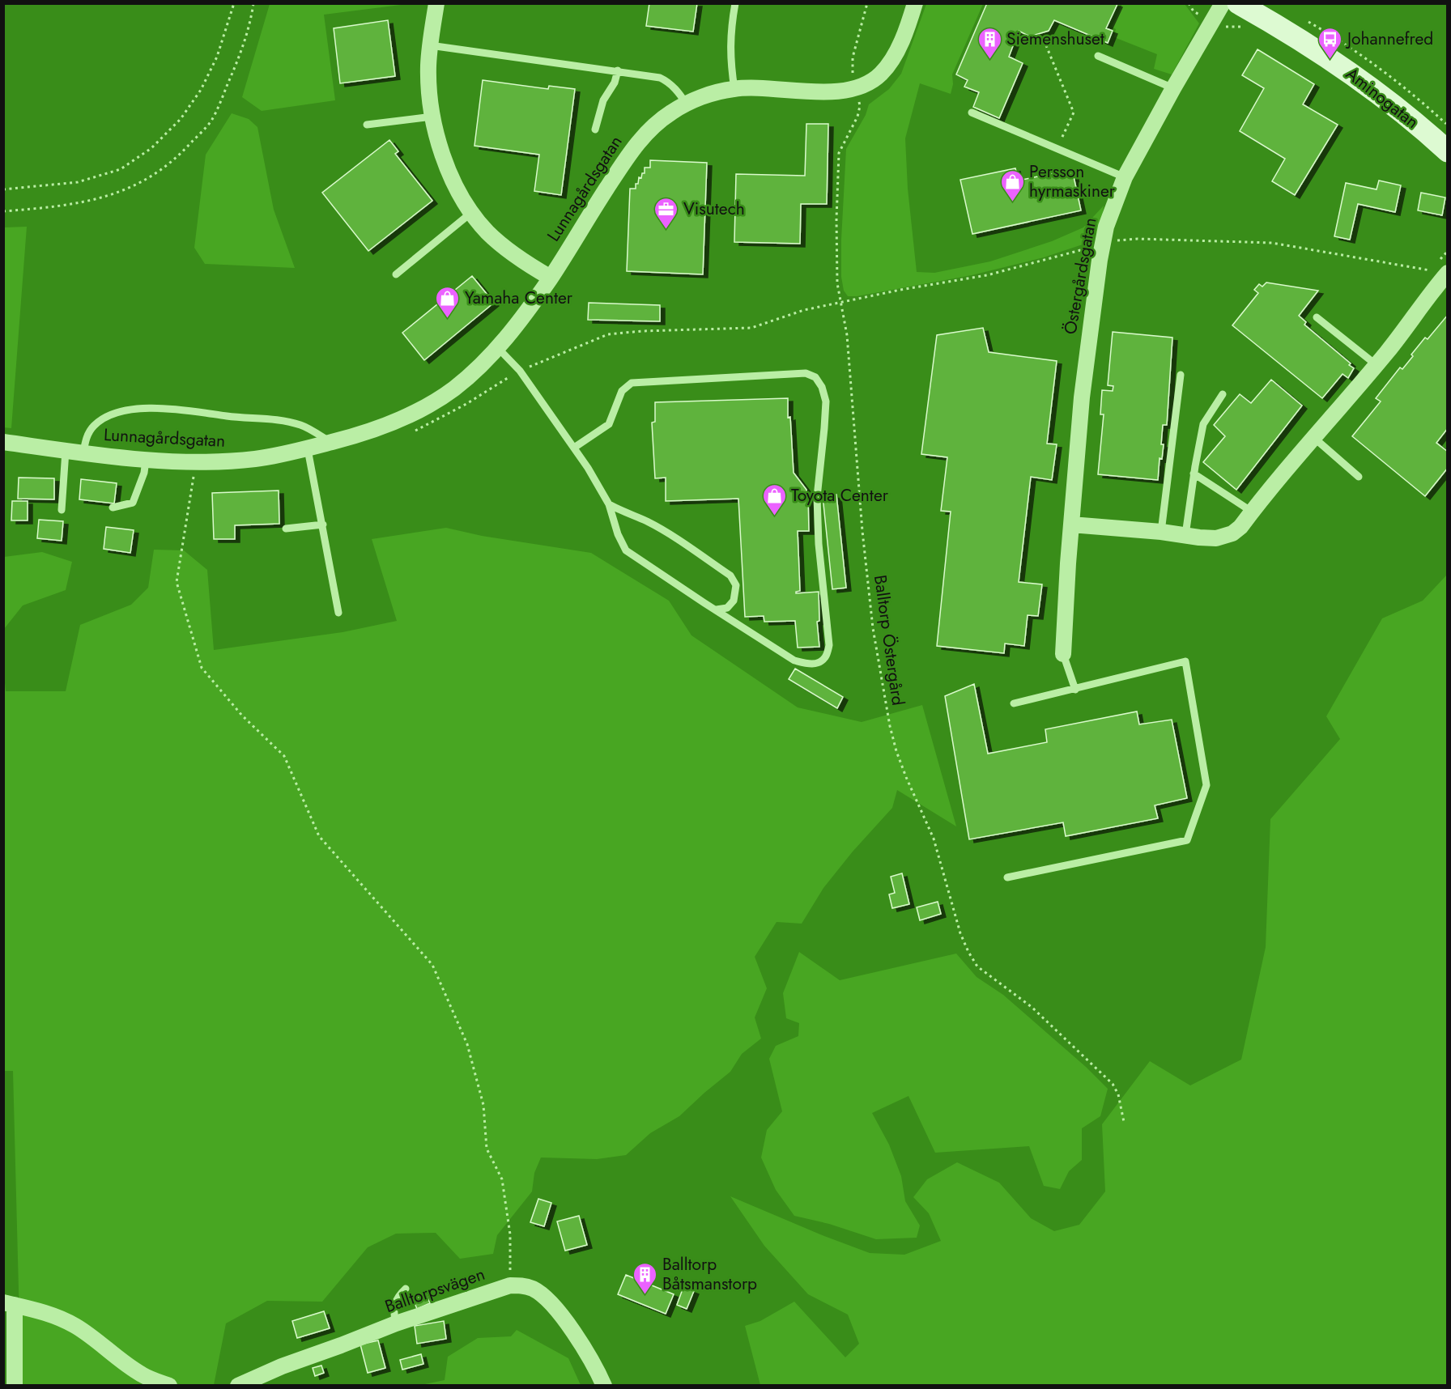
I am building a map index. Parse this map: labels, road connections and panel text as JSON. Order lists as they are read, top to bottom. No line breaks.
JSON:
{"streets":{"street":["Aminogatan","Lunnagårdsgatan","Östergårdsgatan","Balltorpsvägen"],"path":["Balltorp Östergård"]},"crossings":[["Lunnagårdsgatan","Balltorp Östergård"]],"places":{"building":["Siemenshuset","Balltorp Båtsmanstorp"],"bus stop":["Johannefred"],"shop":["Persson hyrmaskiner","Yamaha Center","Toyota Center"],"office":["Visutech"]}}
